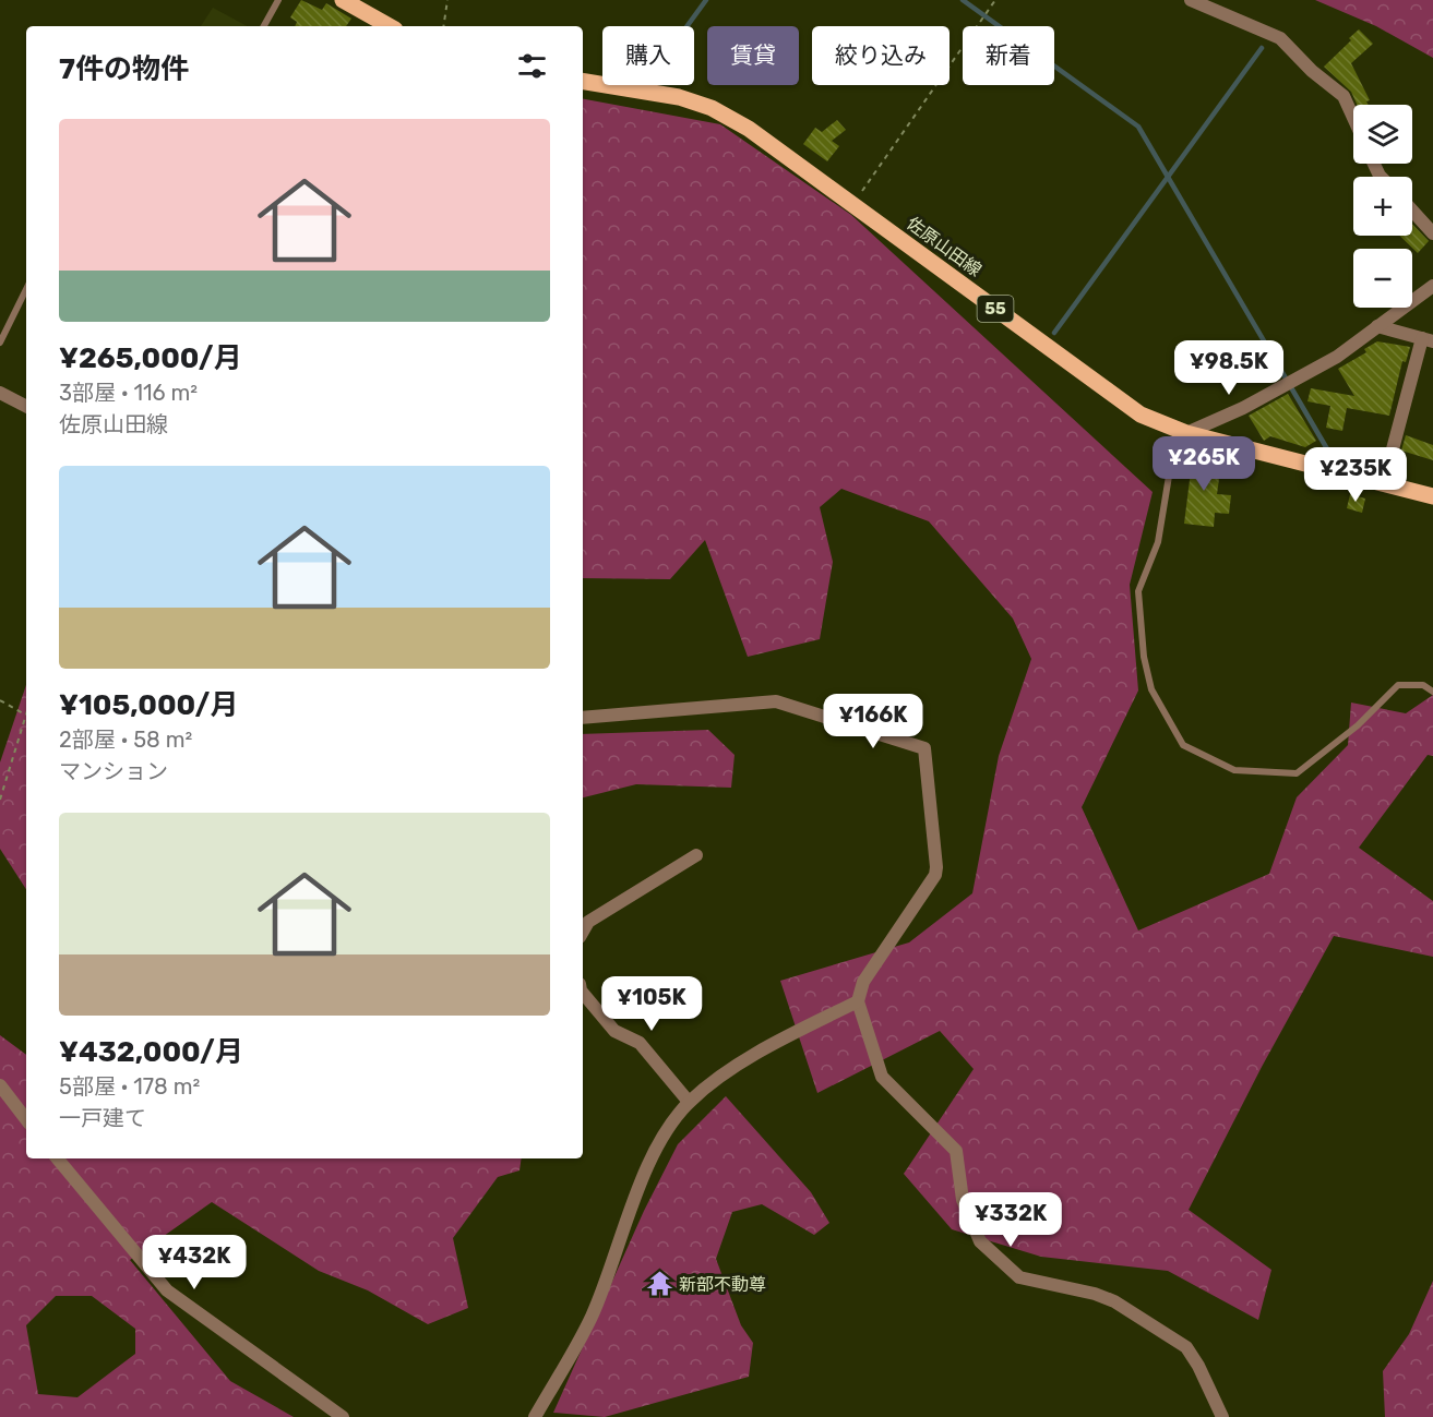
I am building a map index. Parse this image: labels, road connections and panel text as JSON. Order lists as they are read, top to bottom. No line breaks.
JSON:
{"streets":{"main road":["佐原山田線","55"]},"places":{"temple":["新部不動尊"]},"page":{"chip":["購入","賃貸","絞り込み","新着"],"heading":"7件の物件","map_buttons":["+","−"],"list":[{"name":"¥265,000/月","note":"3部屋 · 116 m² · 佐原山田線"},{"name":"¥105,000/月","note":"2部屋 · 58 m² · マンション"},{"name":"¥432,000/月","note":"5部屋 · 178 m² · 一戸建て"}],"price":["¥98.5K","¥265K","¥235K","¥166K","¥105K","¥332K","¥432K"]}}
